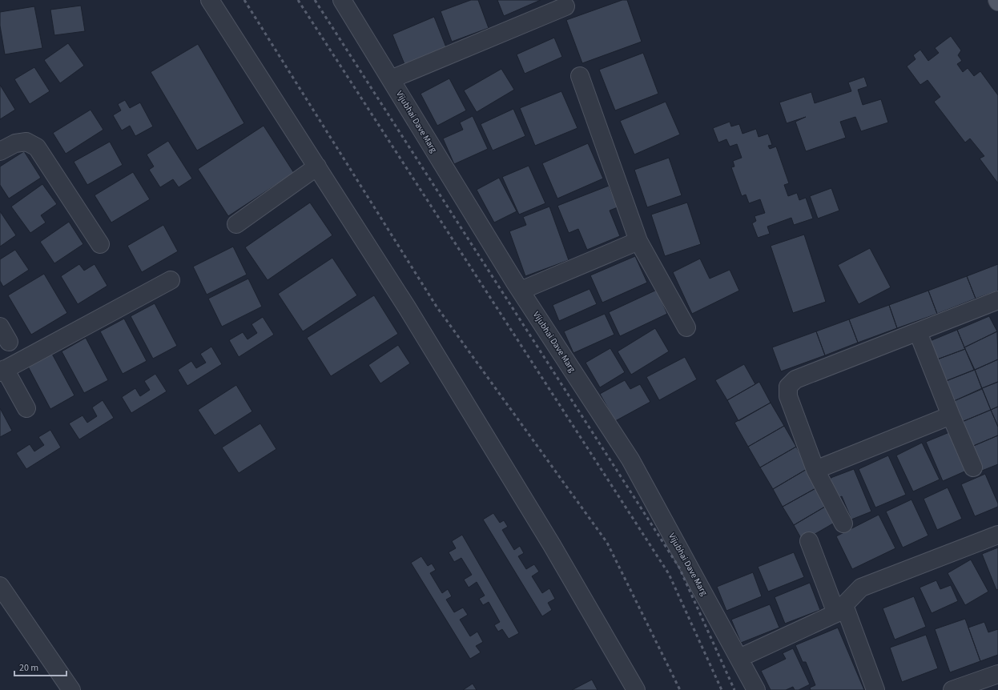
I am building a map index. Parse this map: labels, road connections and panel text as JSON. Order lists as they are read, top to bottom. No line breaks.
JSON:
{"streets":{"street":["Vijubhai Dave Marg"]},"scale_bar":"20 m"}
